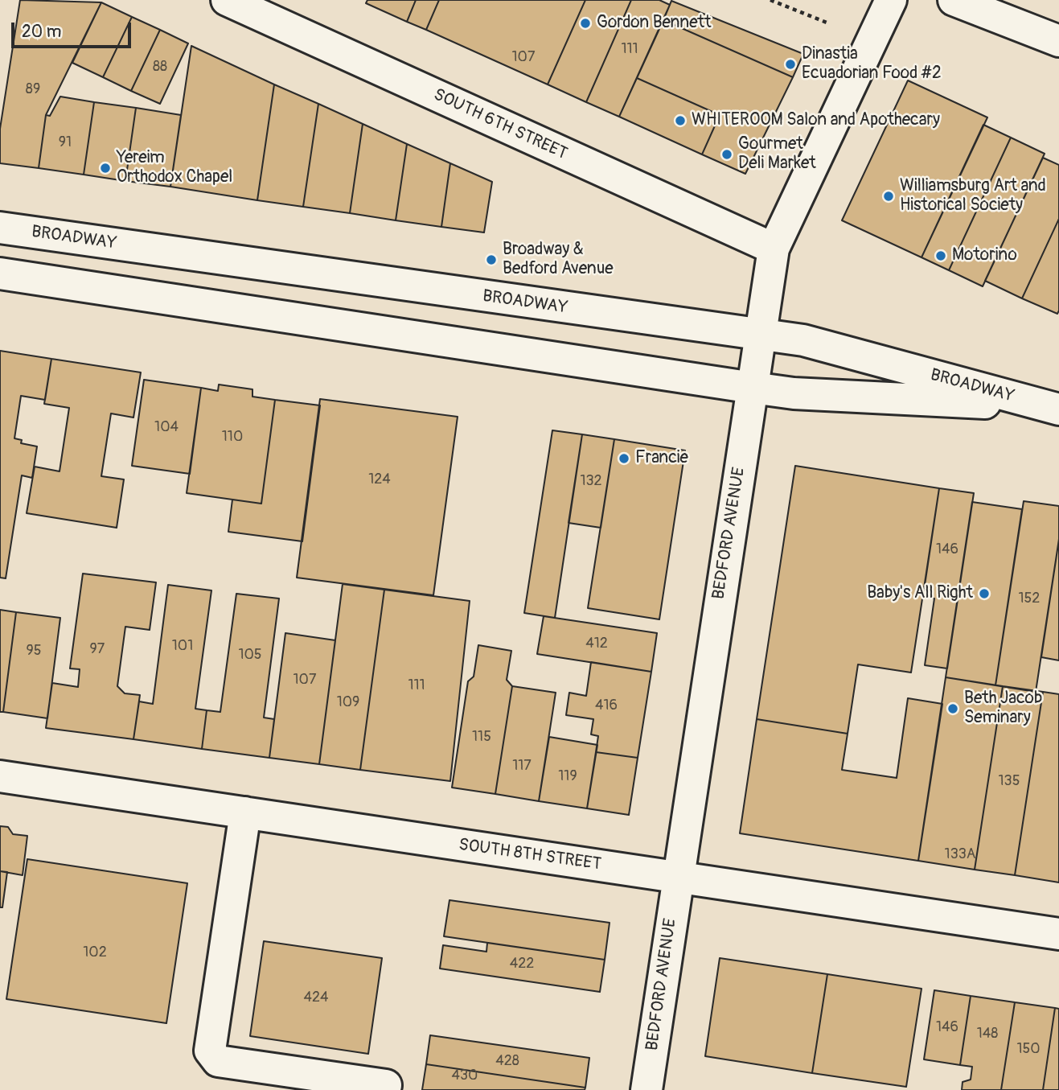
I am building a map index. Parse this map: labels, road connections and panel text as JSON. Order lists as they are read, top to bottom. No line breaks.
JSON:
{"streets":{"main road":["SOUTH 6TH STREET","BROADWAY","BEDFORD AVENUE","SOUTH 8TH STREET"]},"crossings":[["SOUTH 6TH STREET","BEDFORD AVENUE"],["BROADWAY","BEDFORD AVENUE"],["BEDFORD AVENUE","SOUTH 8TH STREET"]],"places":["Gordon Bennett","Dinastia Ecuadorian Food #2","WHITEROOM Salon and Apothecary","Gourmet Deli Market","Yereim Orthodox Chapel","Williamsburg Art and Historical Society","Motorino","Broadway & Bedford Avenue","Francie","Baby's All Right","Beth Jacob Seminary"],"house_numbers":["111","107","88","89","91","104","110","124","132","146","152","412","101","97","95","105","107","111","109","416","115","117","119","135","133A","102","422","424","146","148","150","428","430"],"scale_bar":"20 m"}
